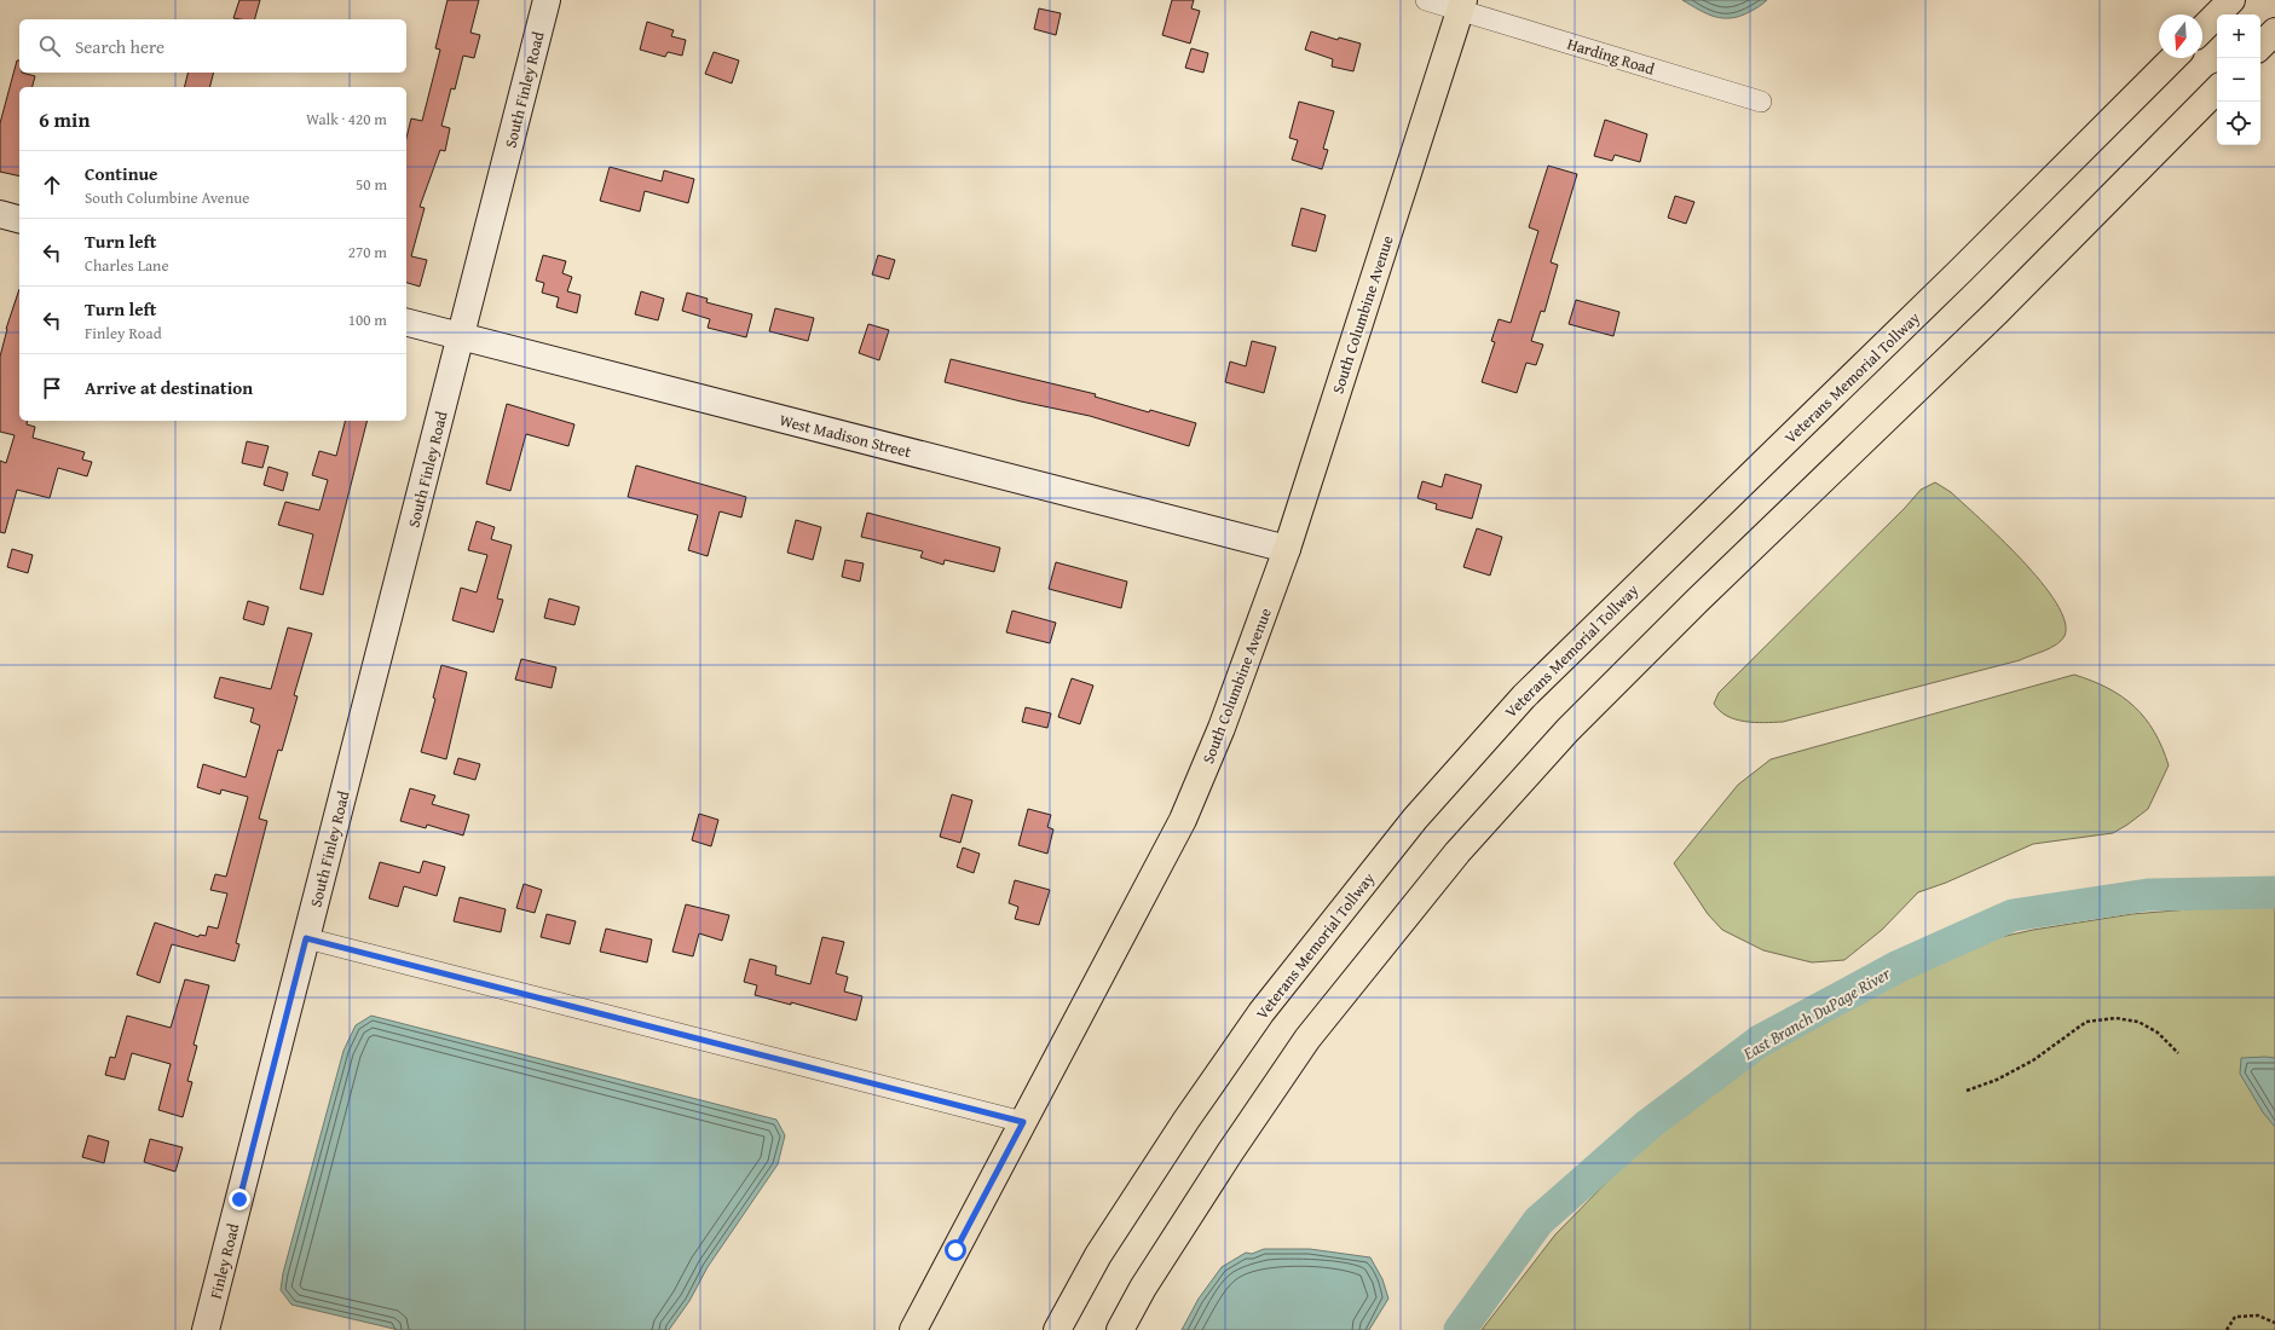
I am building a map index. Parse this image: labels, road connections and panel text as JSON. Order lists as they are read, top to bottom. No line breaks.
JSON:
{"streets":{"main road":["South Finley Road","South Columbine Avenue","Veterans Memorial Tollway","West Madison Street","Finley Road"],"street":["Harding Road"]},"crossings":[["Harding Road","South Columbine Avenue"],["South Finley Road","West Madison Street"],["South Finley Road","Finley Road"],["South Columbine Avenue","West Madison Street"]],"water":["East Branch DuPage River"],"north":"bottom","page":{"map_buttons":["+","−"],"search":"Search here","heading":["6 min","Walk · 420 m"],"list":[["Continue","South Columbine Avenue","50 m"],["Turn left","Charles Lane","270 m"],["Turn left","Finley Road","100 m"],"Arrive at destination"]}}
